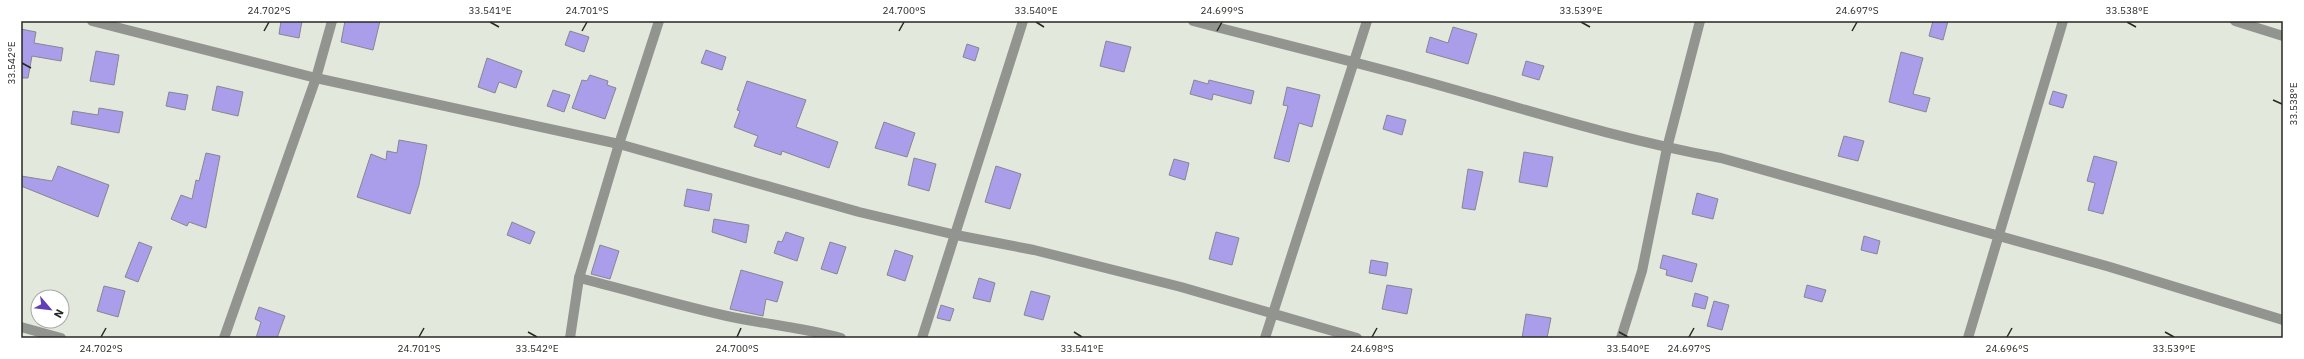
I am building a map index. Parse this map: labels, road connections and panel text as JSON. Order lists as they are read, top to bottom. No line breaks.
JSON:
{"north":"bottom right","coordinates":["24.702°S","33.541°E","24.701°S","24.700°S","33.540°E","24.699°S","33.539°E","24.697°S","33.538°E","33.542°E","24.698°S","24.696°S"]}
